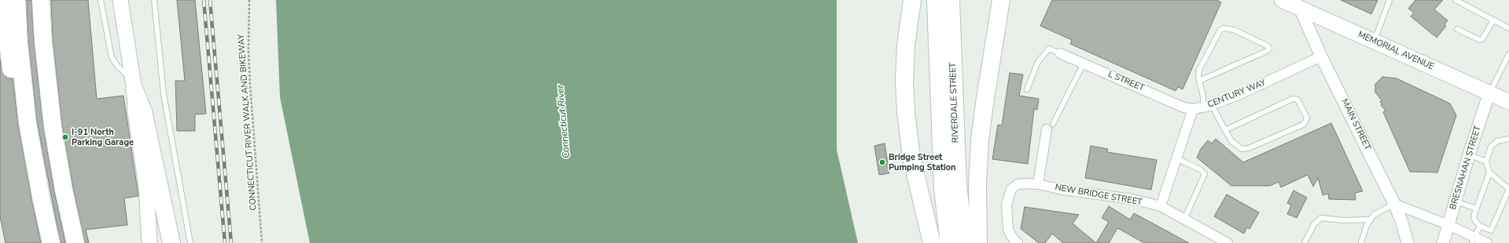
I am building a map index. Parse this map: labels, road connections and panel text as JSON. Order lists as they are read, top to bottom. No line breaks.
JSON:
{"streets":{"highway":["RIVERDALE STREET"],"main road":["MEMORIAL AVENUE"],"street":["L STREET","CENTURY WAY","MAIN STREET","BRESNAHAN STREET","NEW BRIDGE STREET"],"path":["CONNECTICUT RIVER WALK AND BIKEWAY"]},"crossings":[["MEMORIAL AVENUE","MAIN STREET"],["MEMORIAL AVENUE","BRESNAHAN STREET"],["L STREET","CENTURY WAY"],["CENTURY WAY","MAIN STREET"]],"water":["Connecticut River"],"places":["I-91 North Parking Garage","Bridge Street Pumping Station"]}
